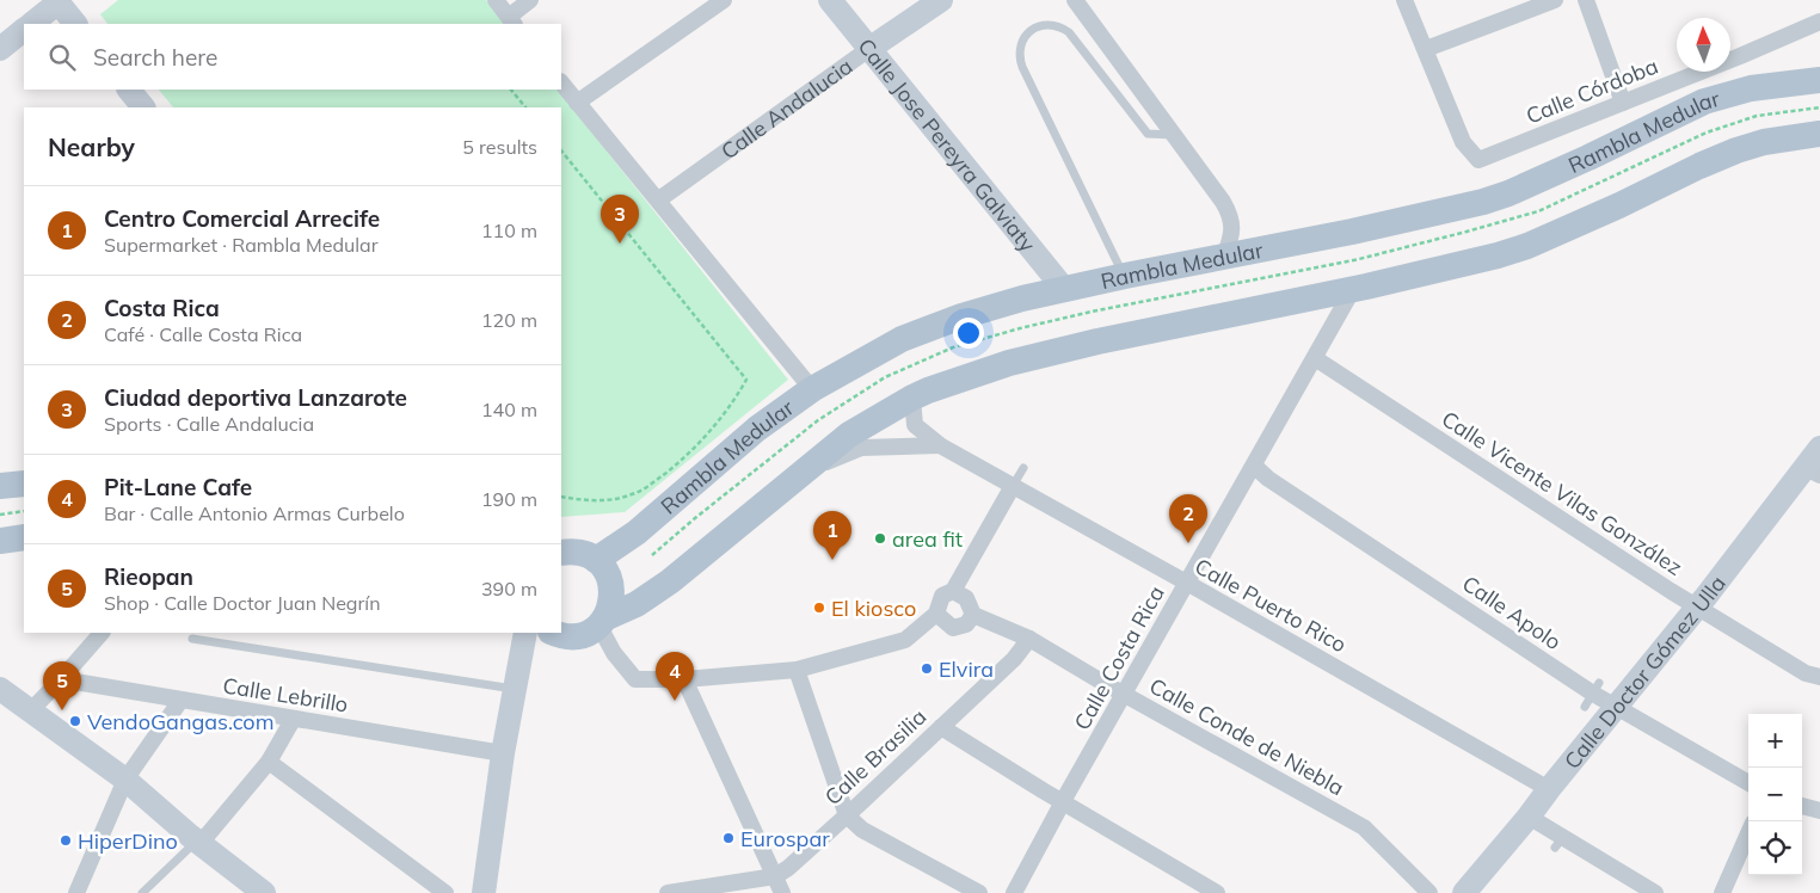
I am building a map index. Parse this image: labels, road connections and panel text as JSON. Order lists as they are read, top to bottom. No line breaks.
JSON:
{"streets":{"main road":["Rambla Medular"],"street":["Calle Córdoba","Calle Andalucia","Calle Jose Pereyra Galviaty","Calle Vicente Vilas González","Calle Puerto Rico","Calle Apolo","Calle Costa Rica","Calle Doctor Gómez Ulla","Calle Lebrillo","Calle Conde de Niebla","Calle Brasilia"]},"crossings":[["Calle Andalucia","Calle Jose Pereyra Galviaty"],["Rambla Medular","Calle Jose Pereyra Galviaty"],["Calle Vicente Vilas González","Calle Costa Rica"],["Calle Vicente Vilas González","Calle Doctor Gómez Ulla"],["Calle Puerto Rico","Calle Costa Rica"],["Calle Puerto Rico","Calle Doctor Gómez Ulla"],["Calle Apolo","Calle Costa Rica"],["Calle Apolo","Calle Doctor Gómez Ulla"],["Calle Costa Rica","Calle Conde de Niebla"],["Calle Conde de Niebla","Calle Brasilia"]],"places":["area fit","El kiosco","Elvira","VendoGangas.com","Eurospar","HiperDino"],"north":"top","page":{"search":"Search here","heading":["Nearby","5 results"],"list":[{"mark":"1","name":"Centro Comercial Arrecife","note":"Supermarket · Rambla Medular","value":"110 m"},{"mark":"2","name":"Costa Rica","note":"Café · Calle Costa Rica","value":"120 m"},{"mark":"3","name":"Ciudad deportiva Lanzarote","note":"Sports · Calle Andalucia","value":"140 m"},{"mark":"4","name":"Pit-Lane Cafe","note":"Bar · Calle Antonio Armas Curbelo","value":"190 m"},{"mark":"5","name":"Rieopan","note":"Shop · Calle Doctor Juan Negrín","value":"390 m"}],"pins":["3","2","1","4","5"],"map_buttons":["+","−"]}}
